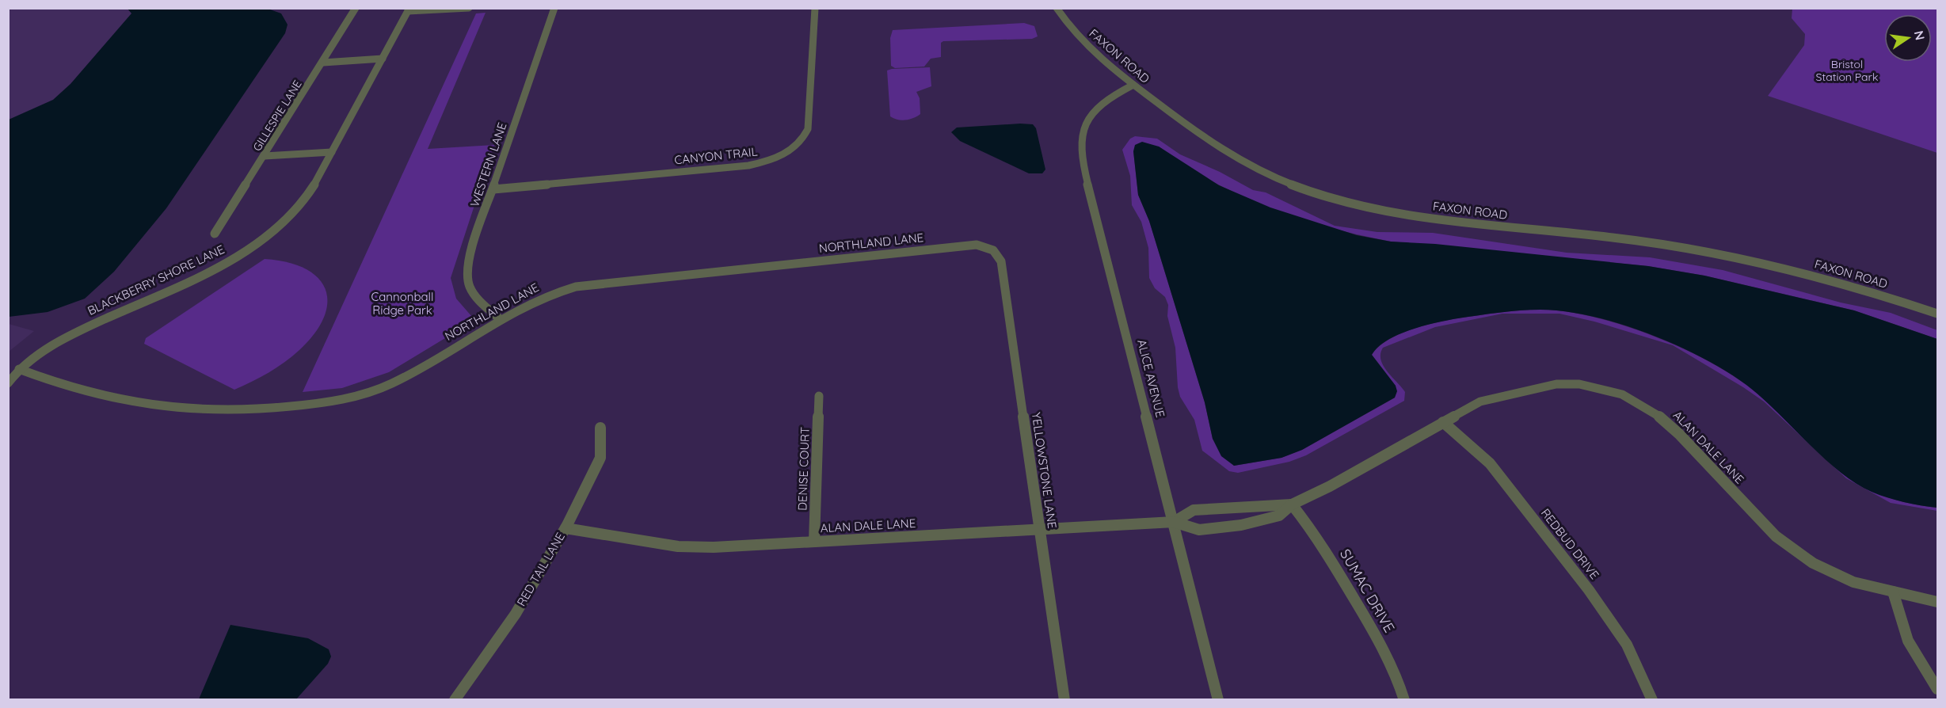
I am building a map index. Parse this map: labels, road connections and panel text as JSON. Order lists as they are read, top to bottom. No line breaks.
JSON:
{"streets":{"street":["FAXON ROAD","GILLESPIE LANE","CANYON TRAIL","WESTERN LANE","NORTHLAND LANE","BLACKBERRY SHORE LANE","ALICE AVENUE","ALAN DALE LANE","DENISE COURT","YELLOWSTONE LANE","REDBUD DRIVE","RED TAIL LANE","SUMAC DRIVE"]},"crossings":[["FAXON ROAD","ALICE AVENUE"],["CANYON TRAIL","WESTERN LANE"],["WESTERN LANE","NORTHLAND LANE"],["NORTHLAND LANE","BLACKBERRY SHORE LANE"],["NORTHLAND LANE","YELLOWSTONE LANE"],["ALICE AVENUE","ALAN DALE LANE"],["ALAN DALE LANE","DENISE COURT"],["ALAN DALE LANE","YELLOWSTONE LANE"],["ALAN DALE LANE","REDBUD DRIVE"],["ALAN DALE LANE","RED TAIL LANE"],["ALAN DALE LANE","SUMAC DRIVE"]],"parks":["Bristol Station Park","Cannonball Ridge Park"],"north":"right"}
